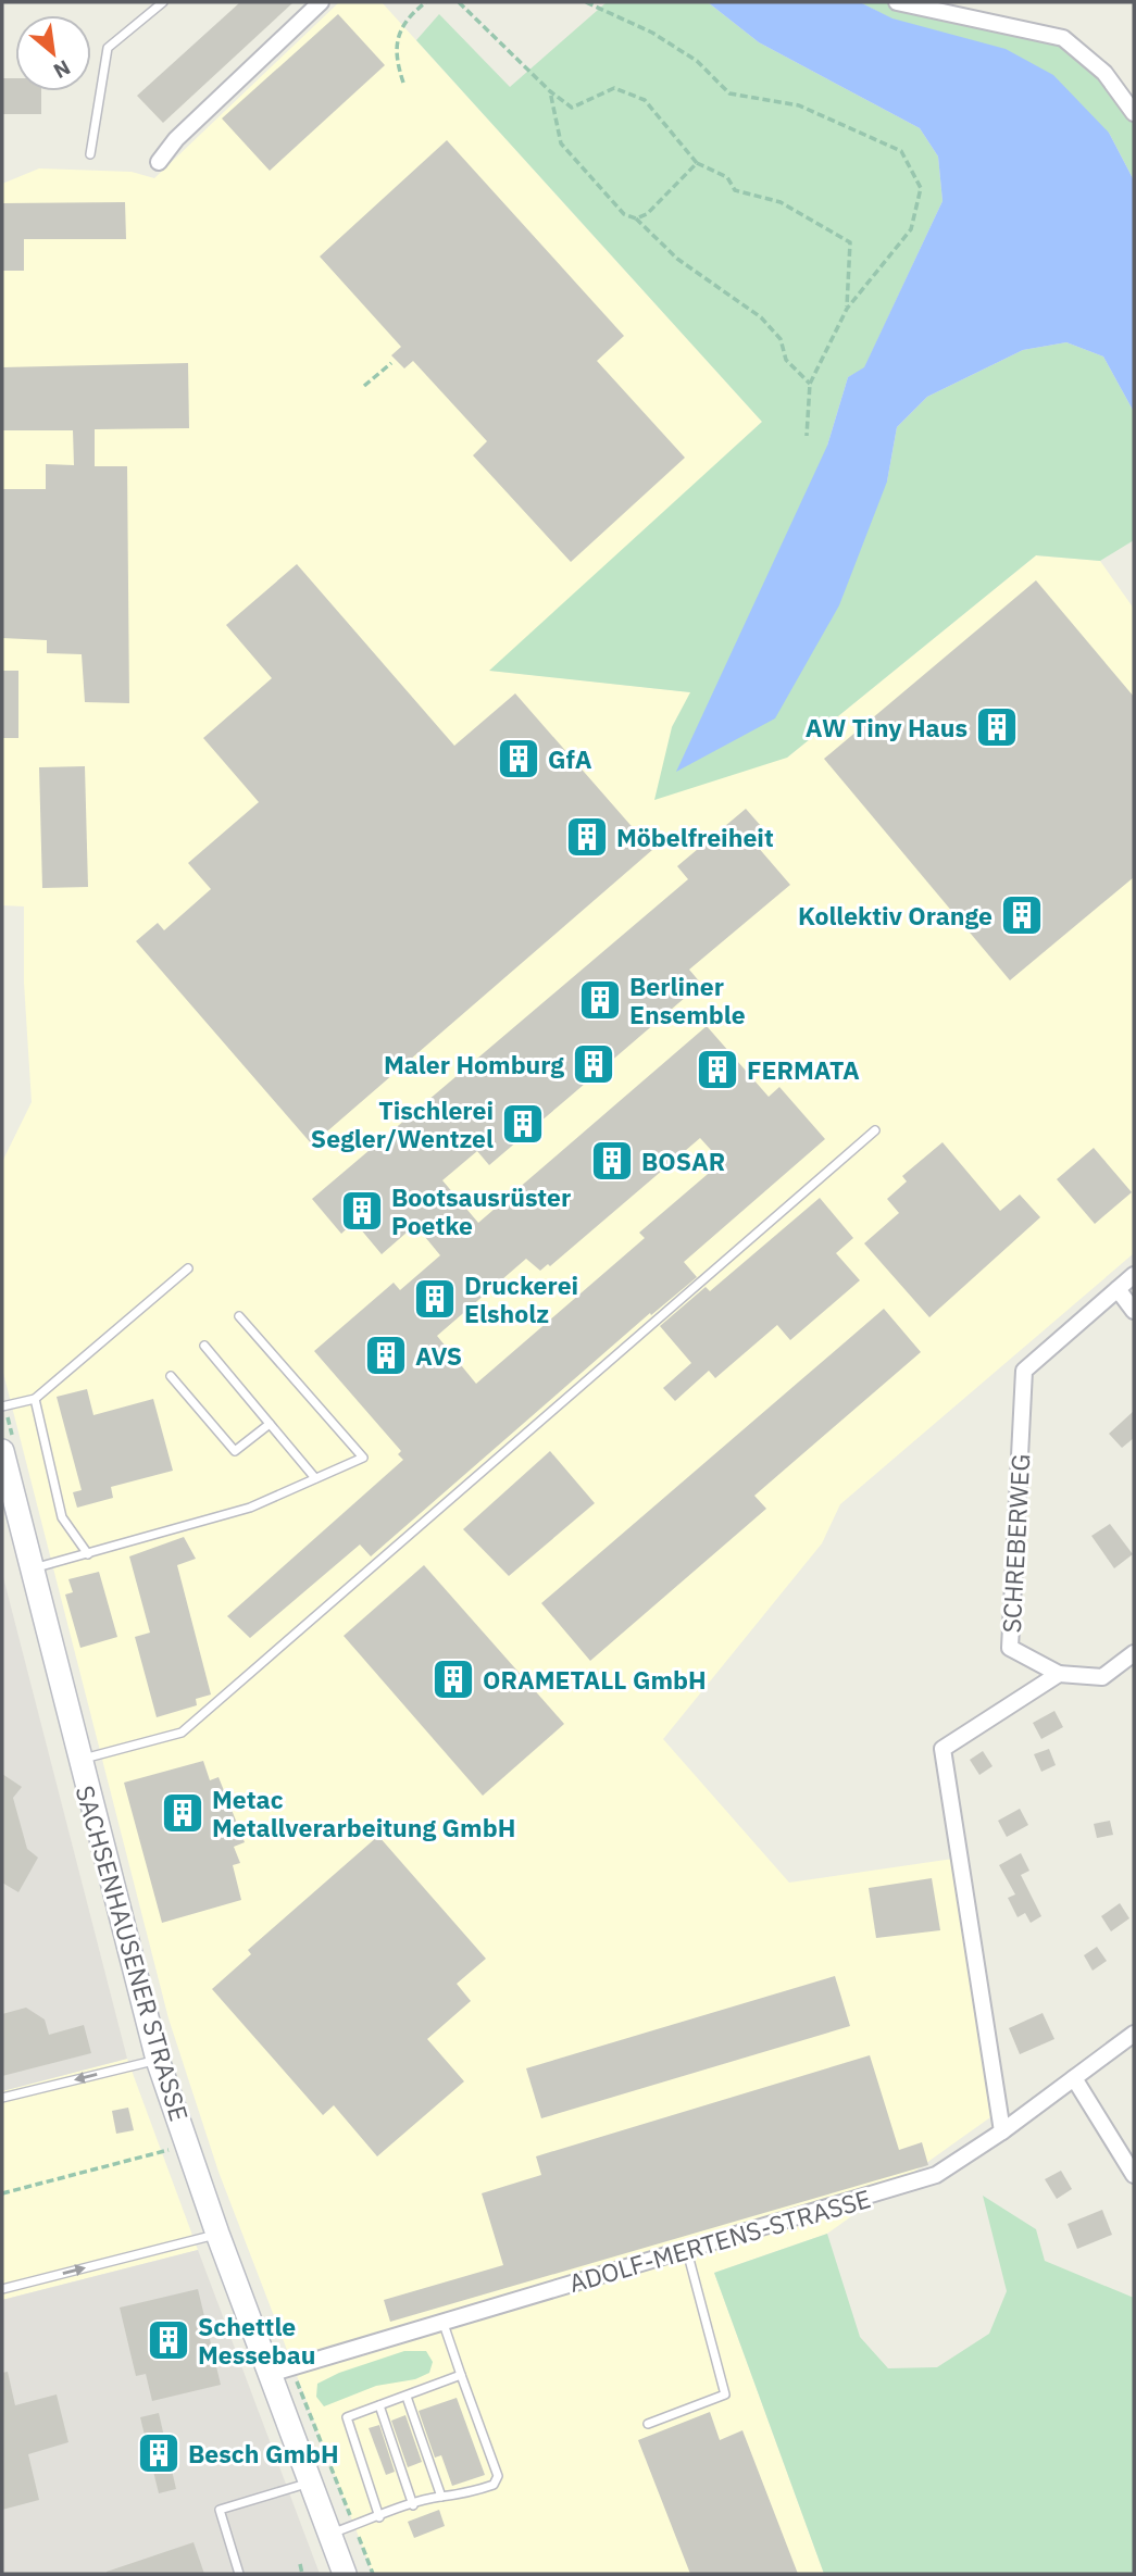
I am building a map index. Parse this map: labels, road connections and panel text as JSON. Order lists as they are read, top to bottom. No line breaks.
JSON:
{"streets":{"main road":["SACHSENHAUSENER STRASSE"],"street":["SCHREBERWEG","ADOLF-MERTENS-STRASSE"]},"crossings":[["SACHSENHAUSENER STRASSE","ADOLF-MERTENS-STRASSE"]],"places":{"building":["AW Tiny Haus","GfA","Möbelfreiheit","Kollektiv Orange","Berliner Ensemble","Maler Homburg","FERMATA","Tischlerei Segler/Wentzel","BOSAR","Bootsausrüster Poetke","Druckerei Elsholz","AVS","ORAMETALL GmbH","Metac Metallverarbeitung GmbH","Schettle Messebau","Besch GmbH"]},"north":"bottom right"}
